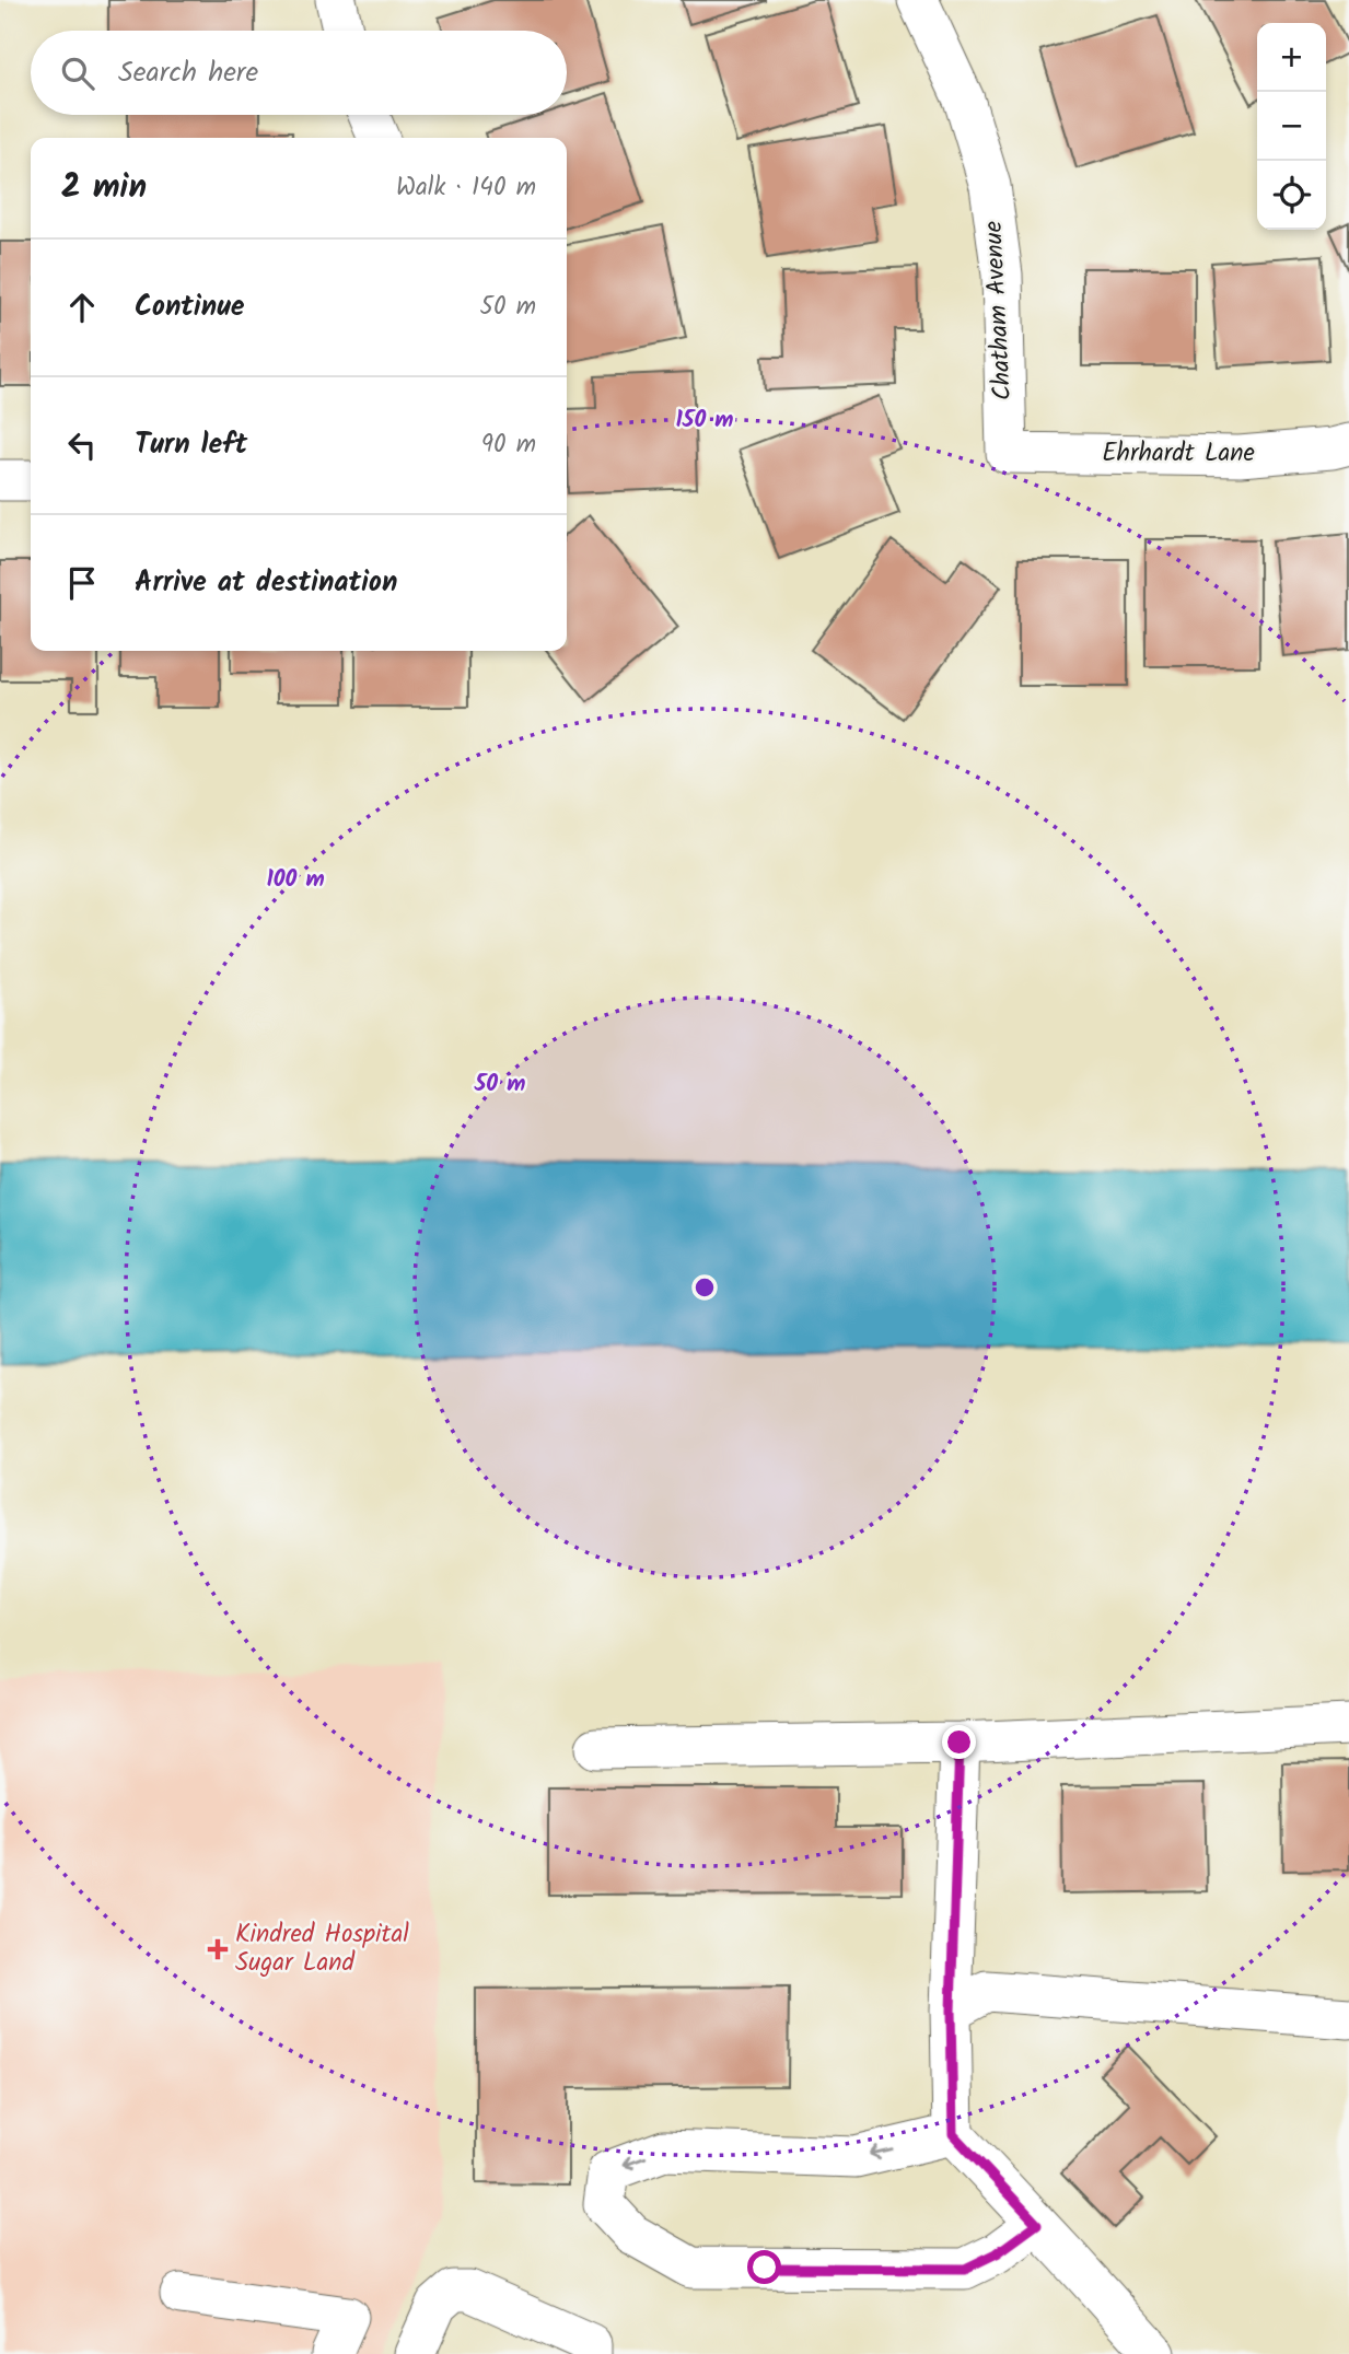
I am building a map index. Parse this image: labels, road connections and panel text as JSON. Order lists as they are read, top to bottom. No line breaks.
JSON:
{"streets":{"street":["Chatham Avenue","Ehrhardt Lane"]},"crossings":[["Chatham Avenue","Ehrhardt Lane"]],"places":{"health":["Kindred Hospital Sugar Land"]},"page":{"map_buttons":["+","−"],"search":"Search here","heading":["2 min","Walk · 140 m"],"list":[["Continue","50 m"],["Turn left","90 m"],"Arrive at destination"]},"rings":["150 m","100 m","50 m"]}
